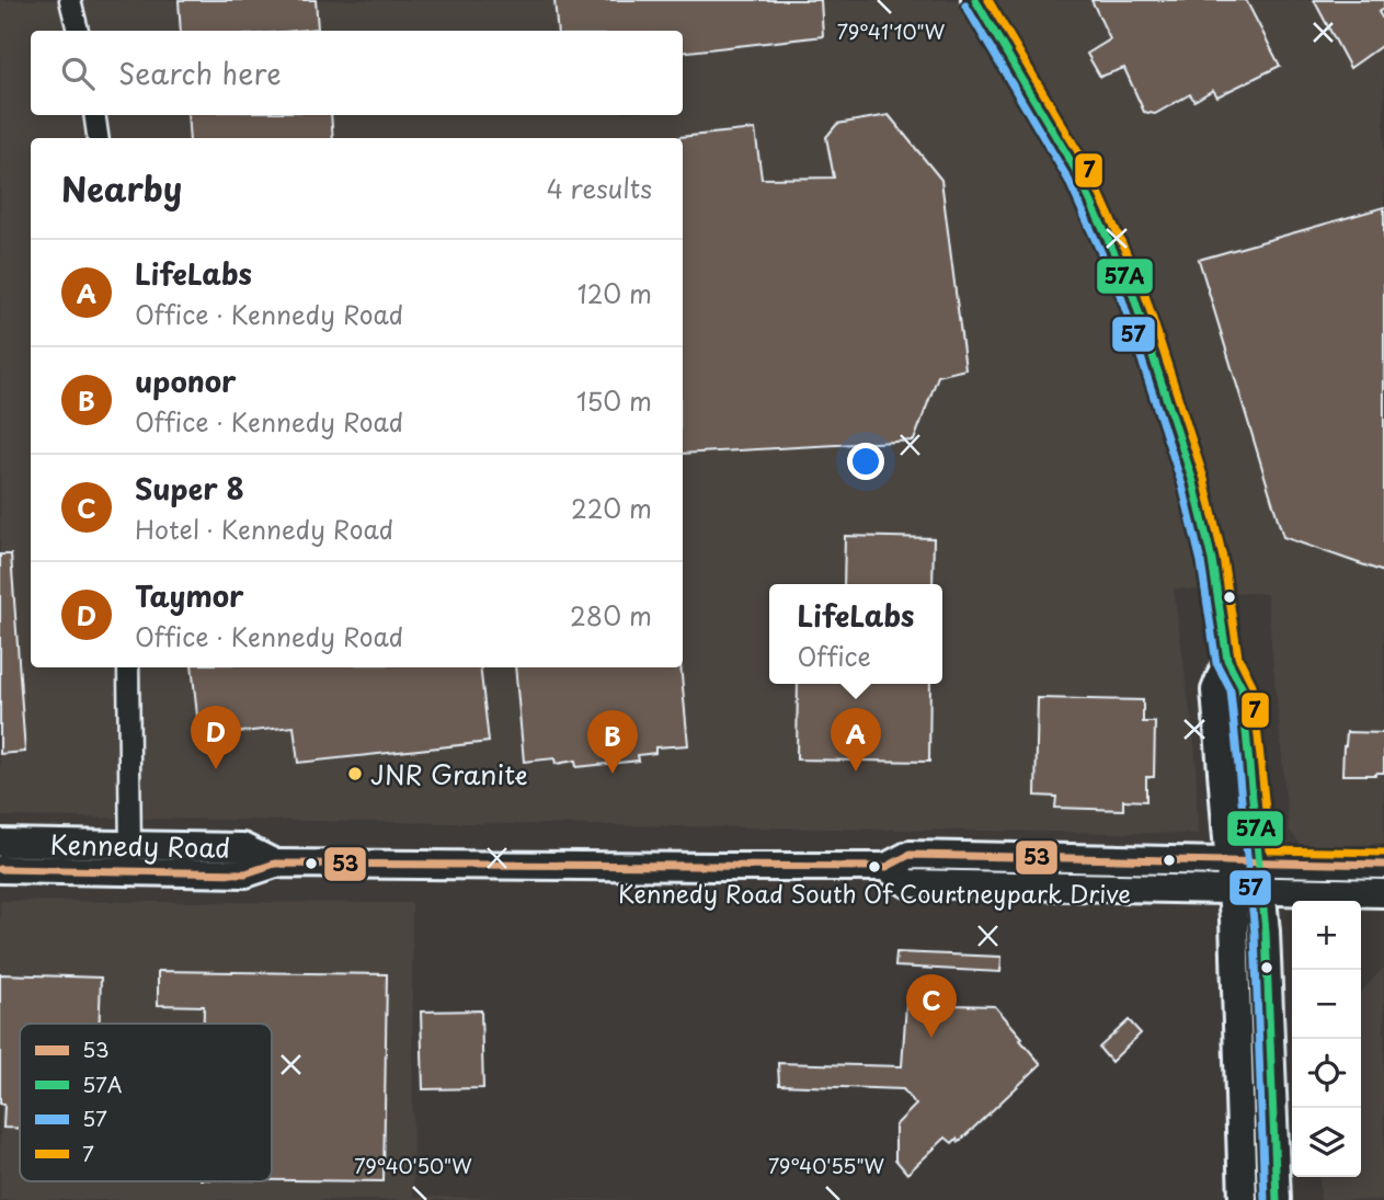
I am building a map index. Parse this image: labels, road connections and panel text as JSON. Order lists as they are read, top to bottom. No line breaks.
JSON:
{"streets":{"main road":["Kennedy Road"]},"places":["JNR Granite","Kennedy Road South Of Courtneypark Drive"],"lines":["transit line 57A","transit line 7","transit line 57","transit line 53"],"legend":["53","57A","57","7"],"page":{"search":"Search here","heading":["Nearby","4 results"],"list":[{"mark":"A","name":"LifeLabs","note":"Office · Kennedy Road","value":"120 m"},{"mark":"B","name":"uponor","note":"Office · Kennedy Road","value":"150 m"},{"mark":"C","name":"Super 8","note":"Hotel · Kennedy Road","value":"220 m"},{"mark":"D","name":"Taymor","note":"Office · Kennedy Road","value":"280 m"}],"popup":["LifeLabs","Office"],"pins":["D","A","B","C"],"map_buttons":["+","−"]},"coordinates":["79°41'10\"W","79°40'50\"W","79°40'55\"W"]}
